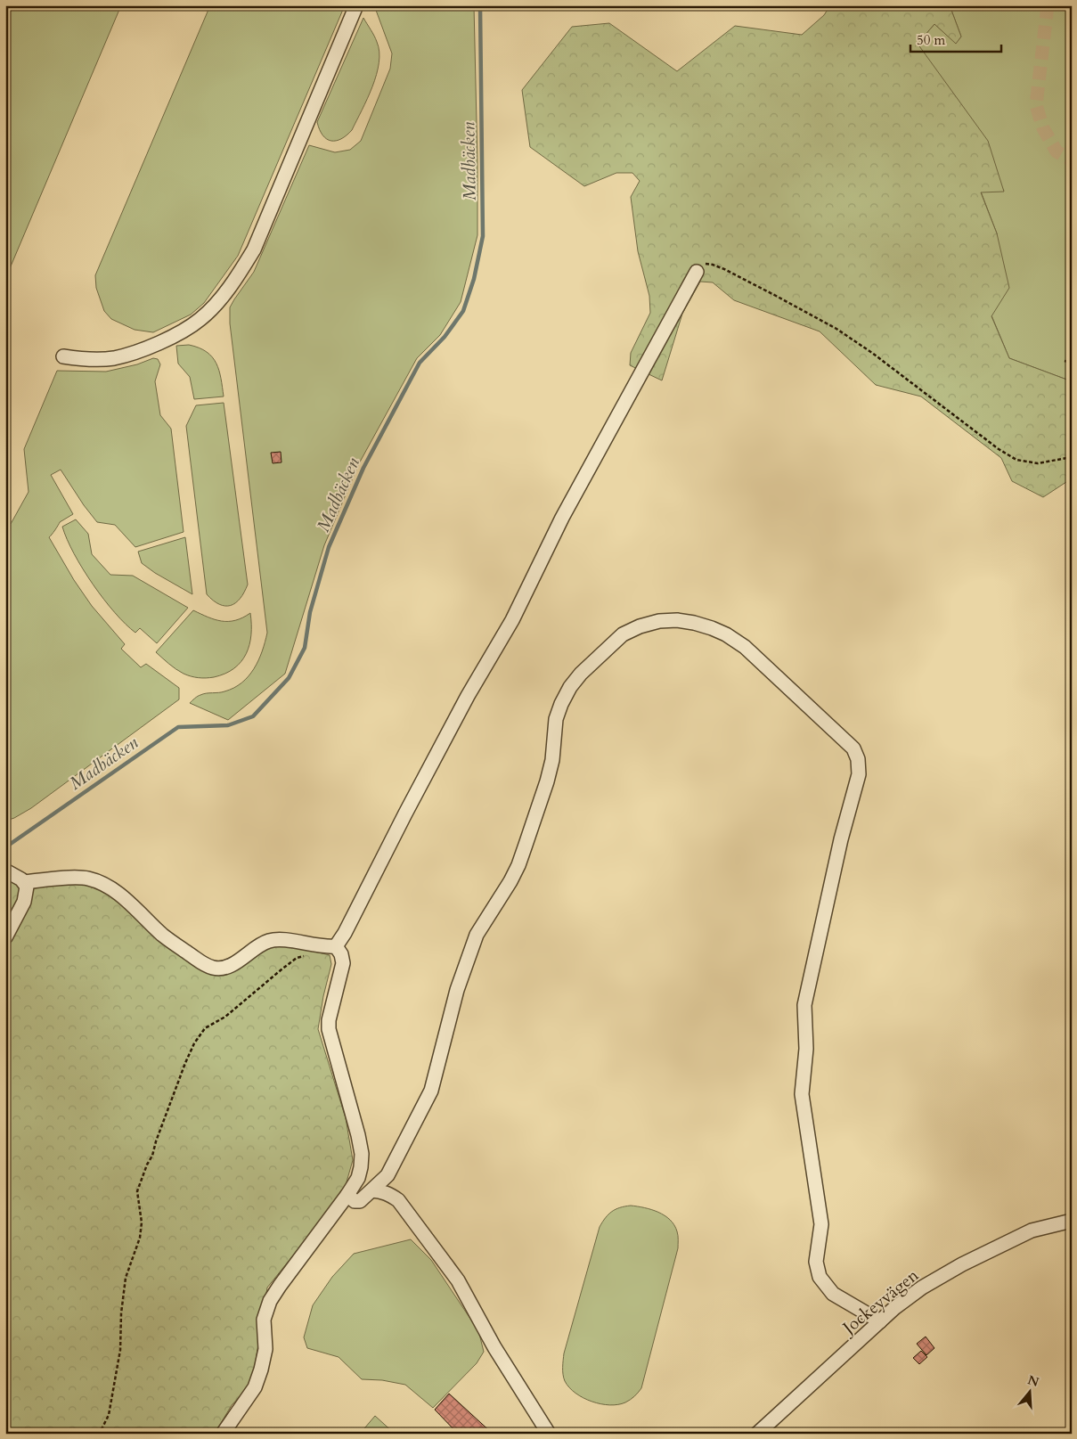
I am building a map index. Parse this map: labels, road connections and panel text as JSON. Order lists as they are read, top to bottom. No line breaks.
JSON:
{"streets":{"street":["Jockeyvägen"]},"water":["Madbäcken"],"scale_bar":"50 m","north":"top"}
